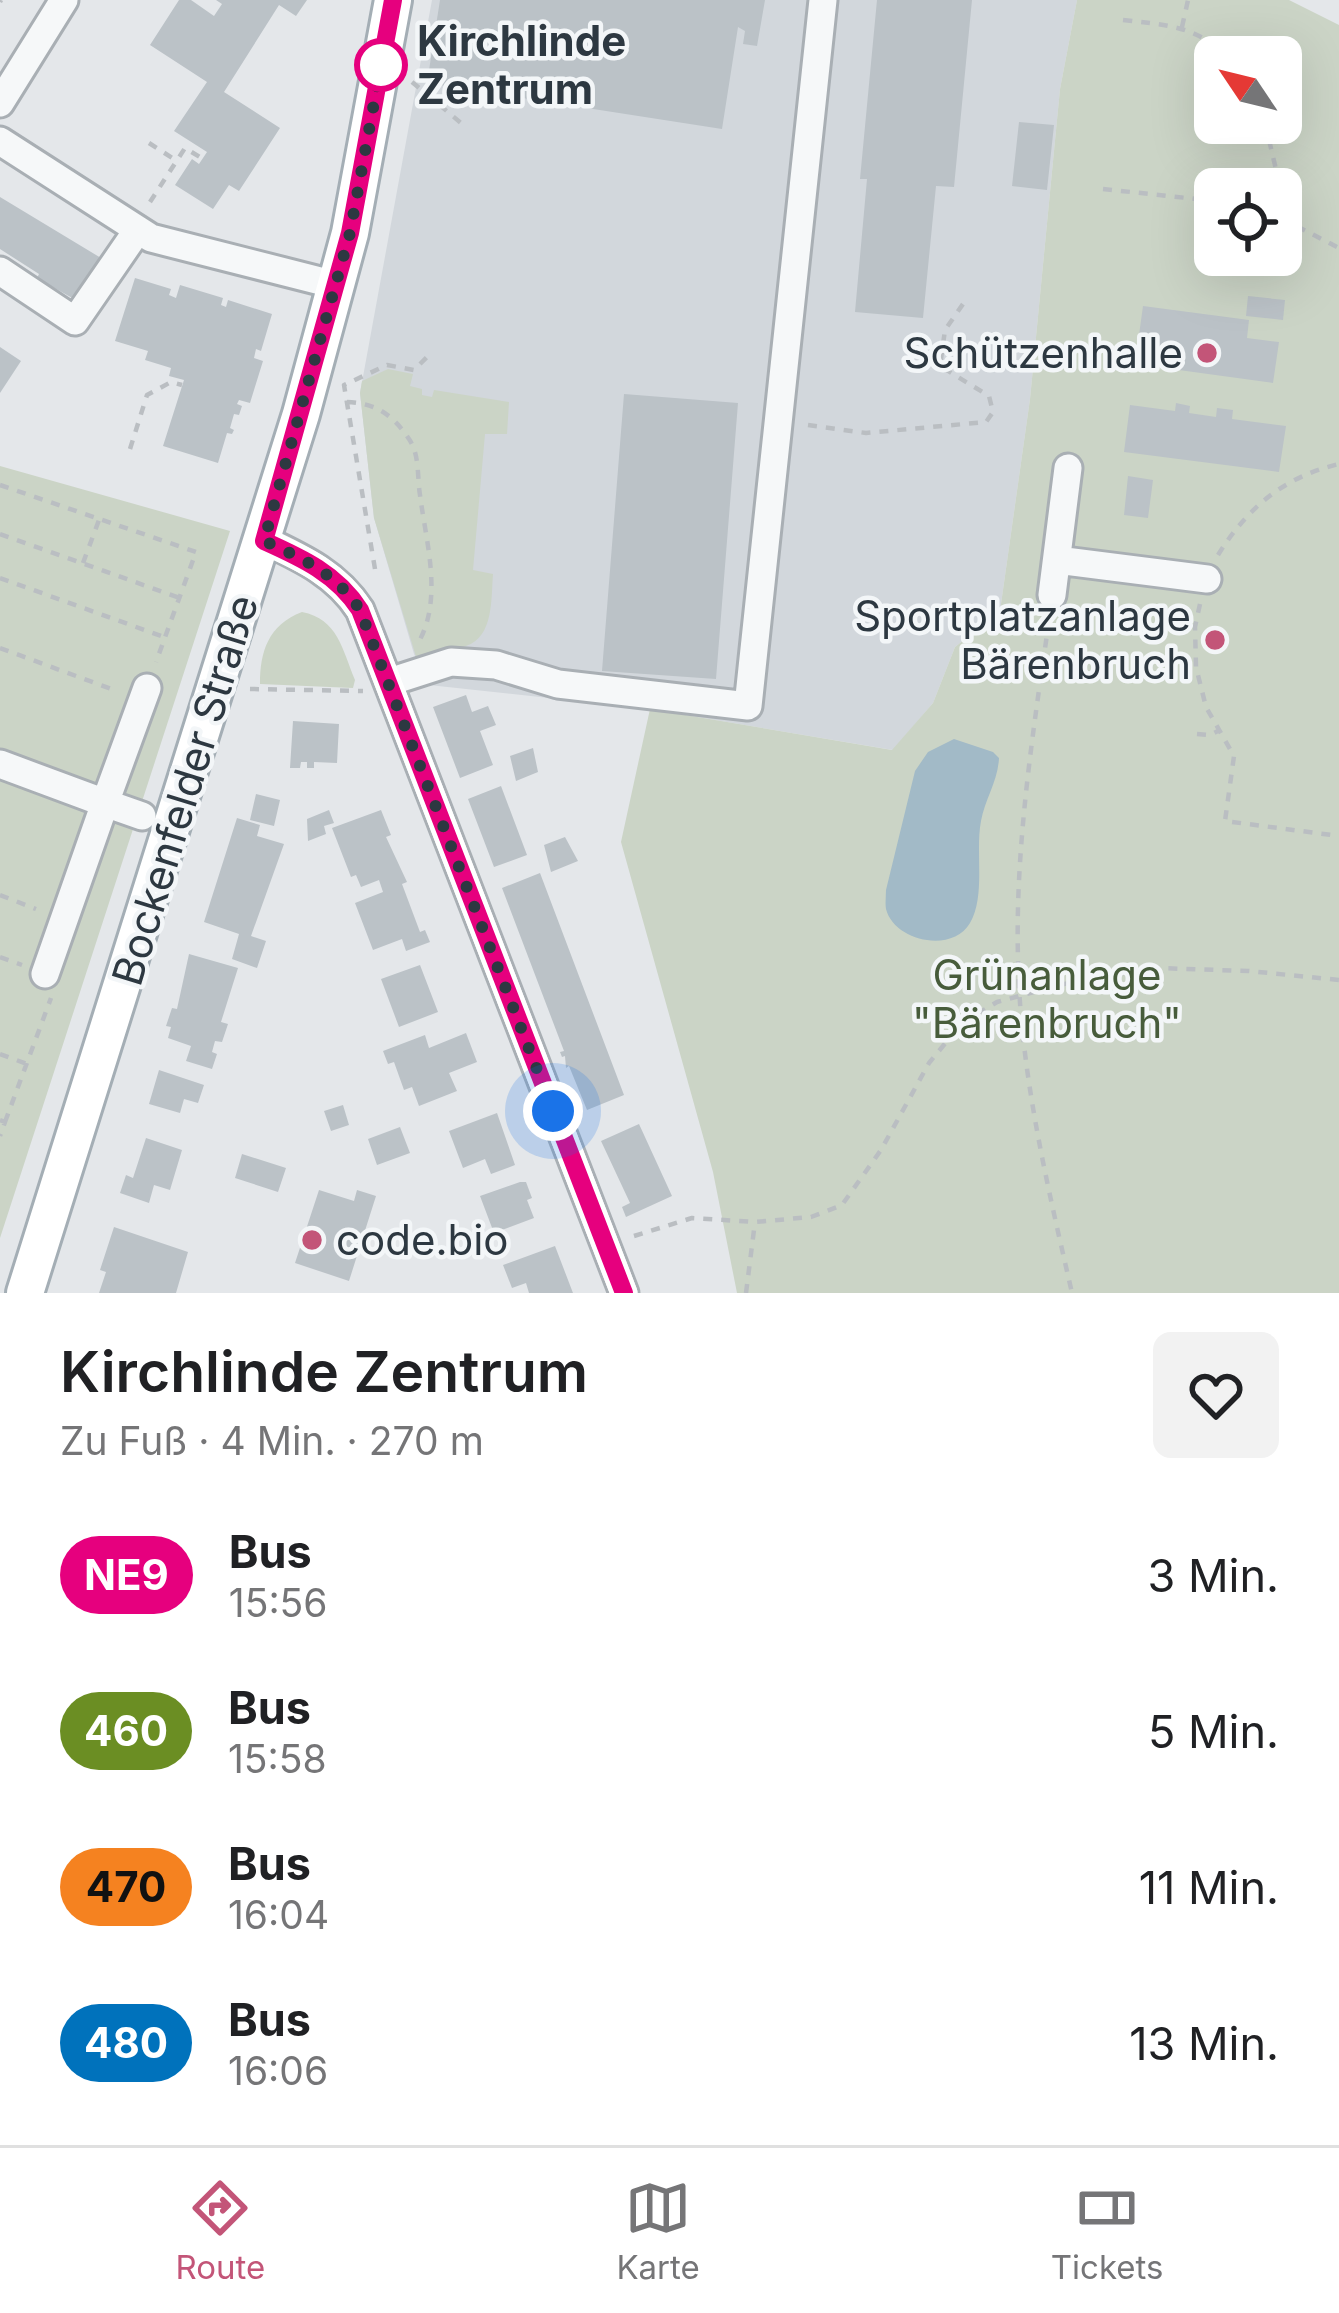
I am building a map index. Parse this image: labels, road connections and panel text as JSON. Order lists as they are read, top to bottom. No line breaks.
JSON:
{"streets":{"main road":["Bockenfelder Straße"]},"parks":["Grünanlage \"Bärenbruch\""],"places":["Kirchlinde Zentrum","Schützenhalle","Sportplatzanlage Bärenbruch","code.bio"],"lines":["bus line NE9"],"north":"top left","page":{"heading":["Kirchlinde Zentrum","Zu Fuß · 4 Min. · 270 m"],"list":[{"mark":"NE9","name":"Bus","note":"15:56","value":"3 Min."},{"mark":"460","name":"Bus","note":"15:58","value":"5 Min."},{"mark":"470","name":"Bus","note":"16:04","value":"11 Min."},{"mark":"480","name":"Bus","note":"16:06","value":"13 Min."}],"tabs":["Route","Karte","Tickets"]}}
